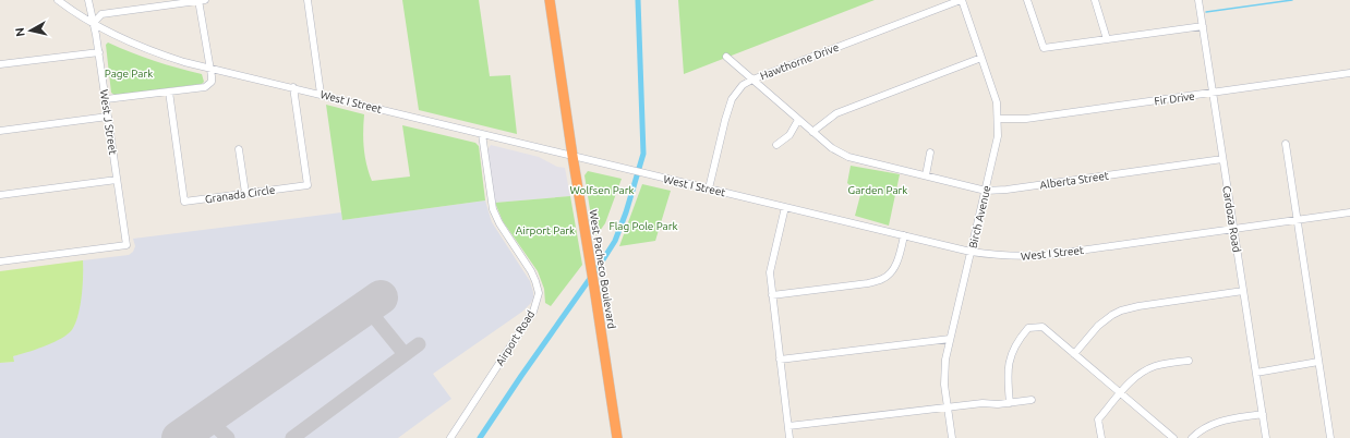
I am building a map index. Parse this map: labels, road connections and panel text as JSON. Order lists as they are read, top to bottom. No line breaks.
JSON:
{"streets":{"highway":["West Pacheco Boulevard"],"street":["Hawthorne Drive","Fir Drive","West I Street","West J Street","Alberta Street","Granada Circle","Birch Avenue","Cardoza Road","Airport Road"]},"crossings":[["Hawthorne Drive","West I Street"],["Hawthorne Drive","Alberta Street"],["Hawthorne Drive","Birch Avenue"],["Fir Drive","Birch Avenue"],["Fir Drive","Cardoza Road"],["West I Street","West J Street"],["West I Street","Granada Circle"],["West I Street","Birch Avenue"],["West I Street","Cardoza Road"],["West I Street","West Pacheco Boulevard"],["West I Street","Airport Road"],["Alberta Street","Birch Avenue"],["Alberta Street","Cardoza Road"]],"parks":["Page Park","Wolfsen Park","Garden Park","Flag Pole Park","Airport Park"],"north":"left"}
